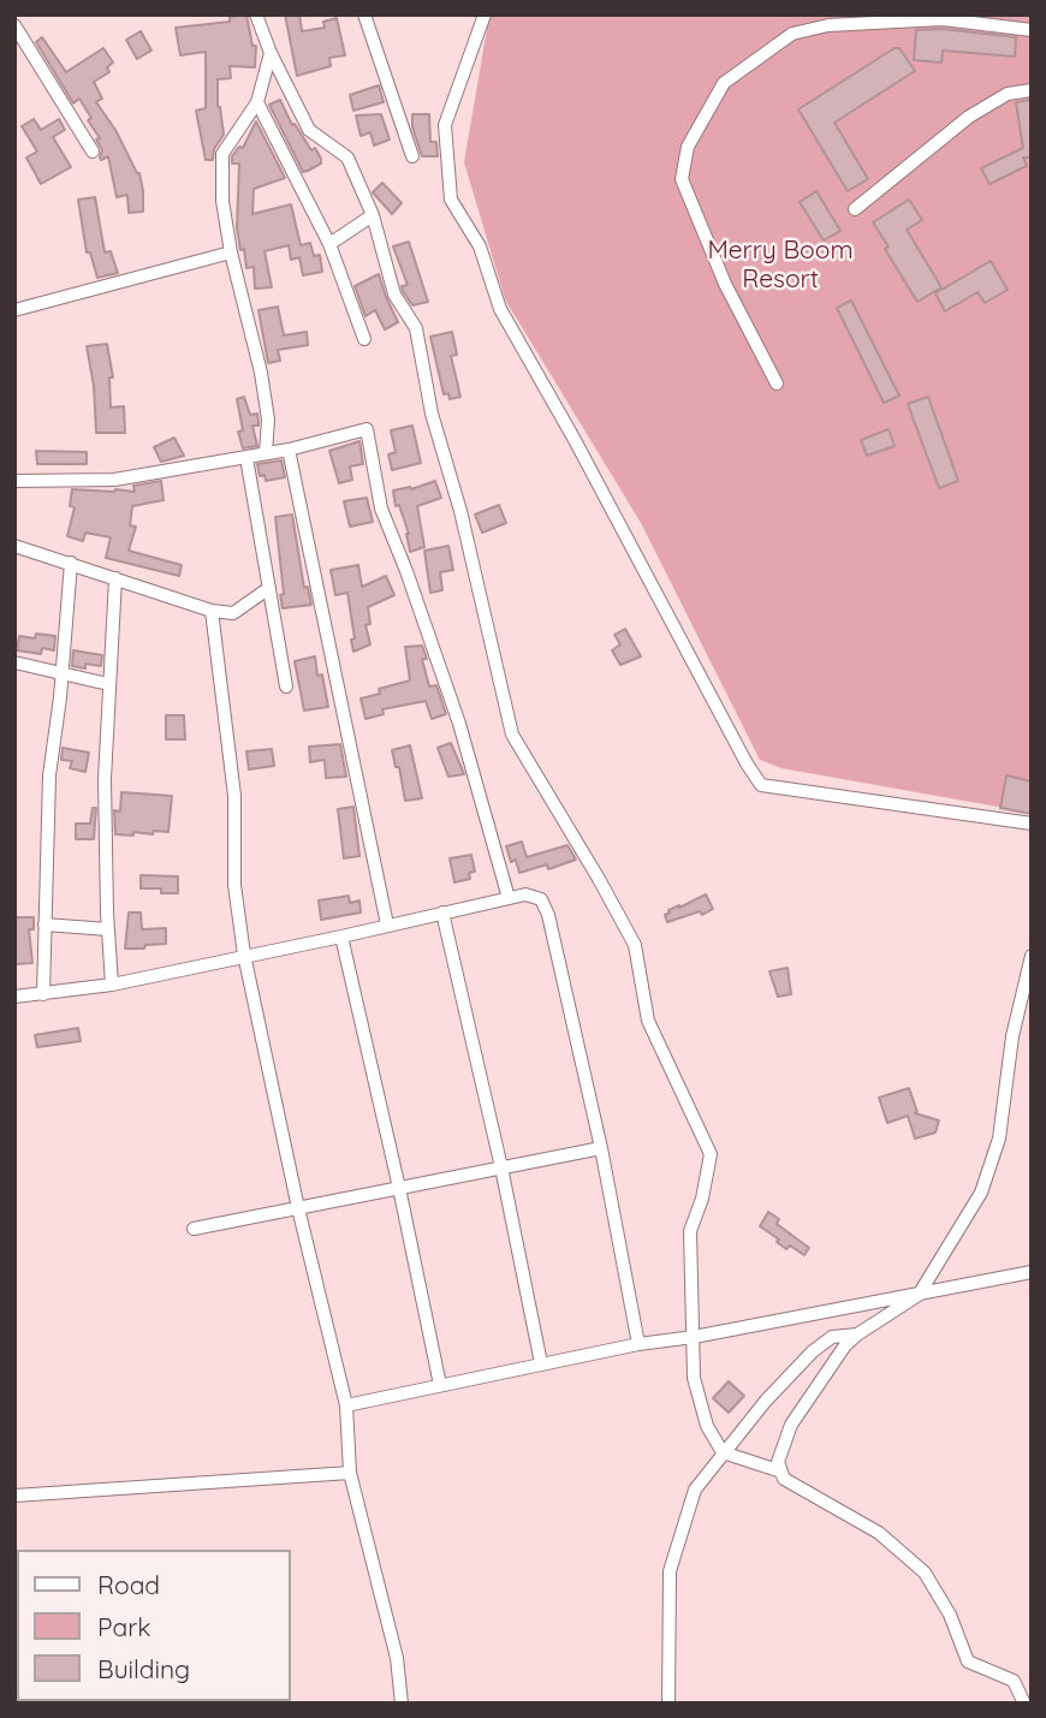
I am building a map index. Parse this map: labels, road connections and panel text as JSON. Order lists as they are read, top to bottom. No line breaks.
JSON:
{"parks":["Merry Boom Resort"],"legend":["Road","Park","Building"]}
